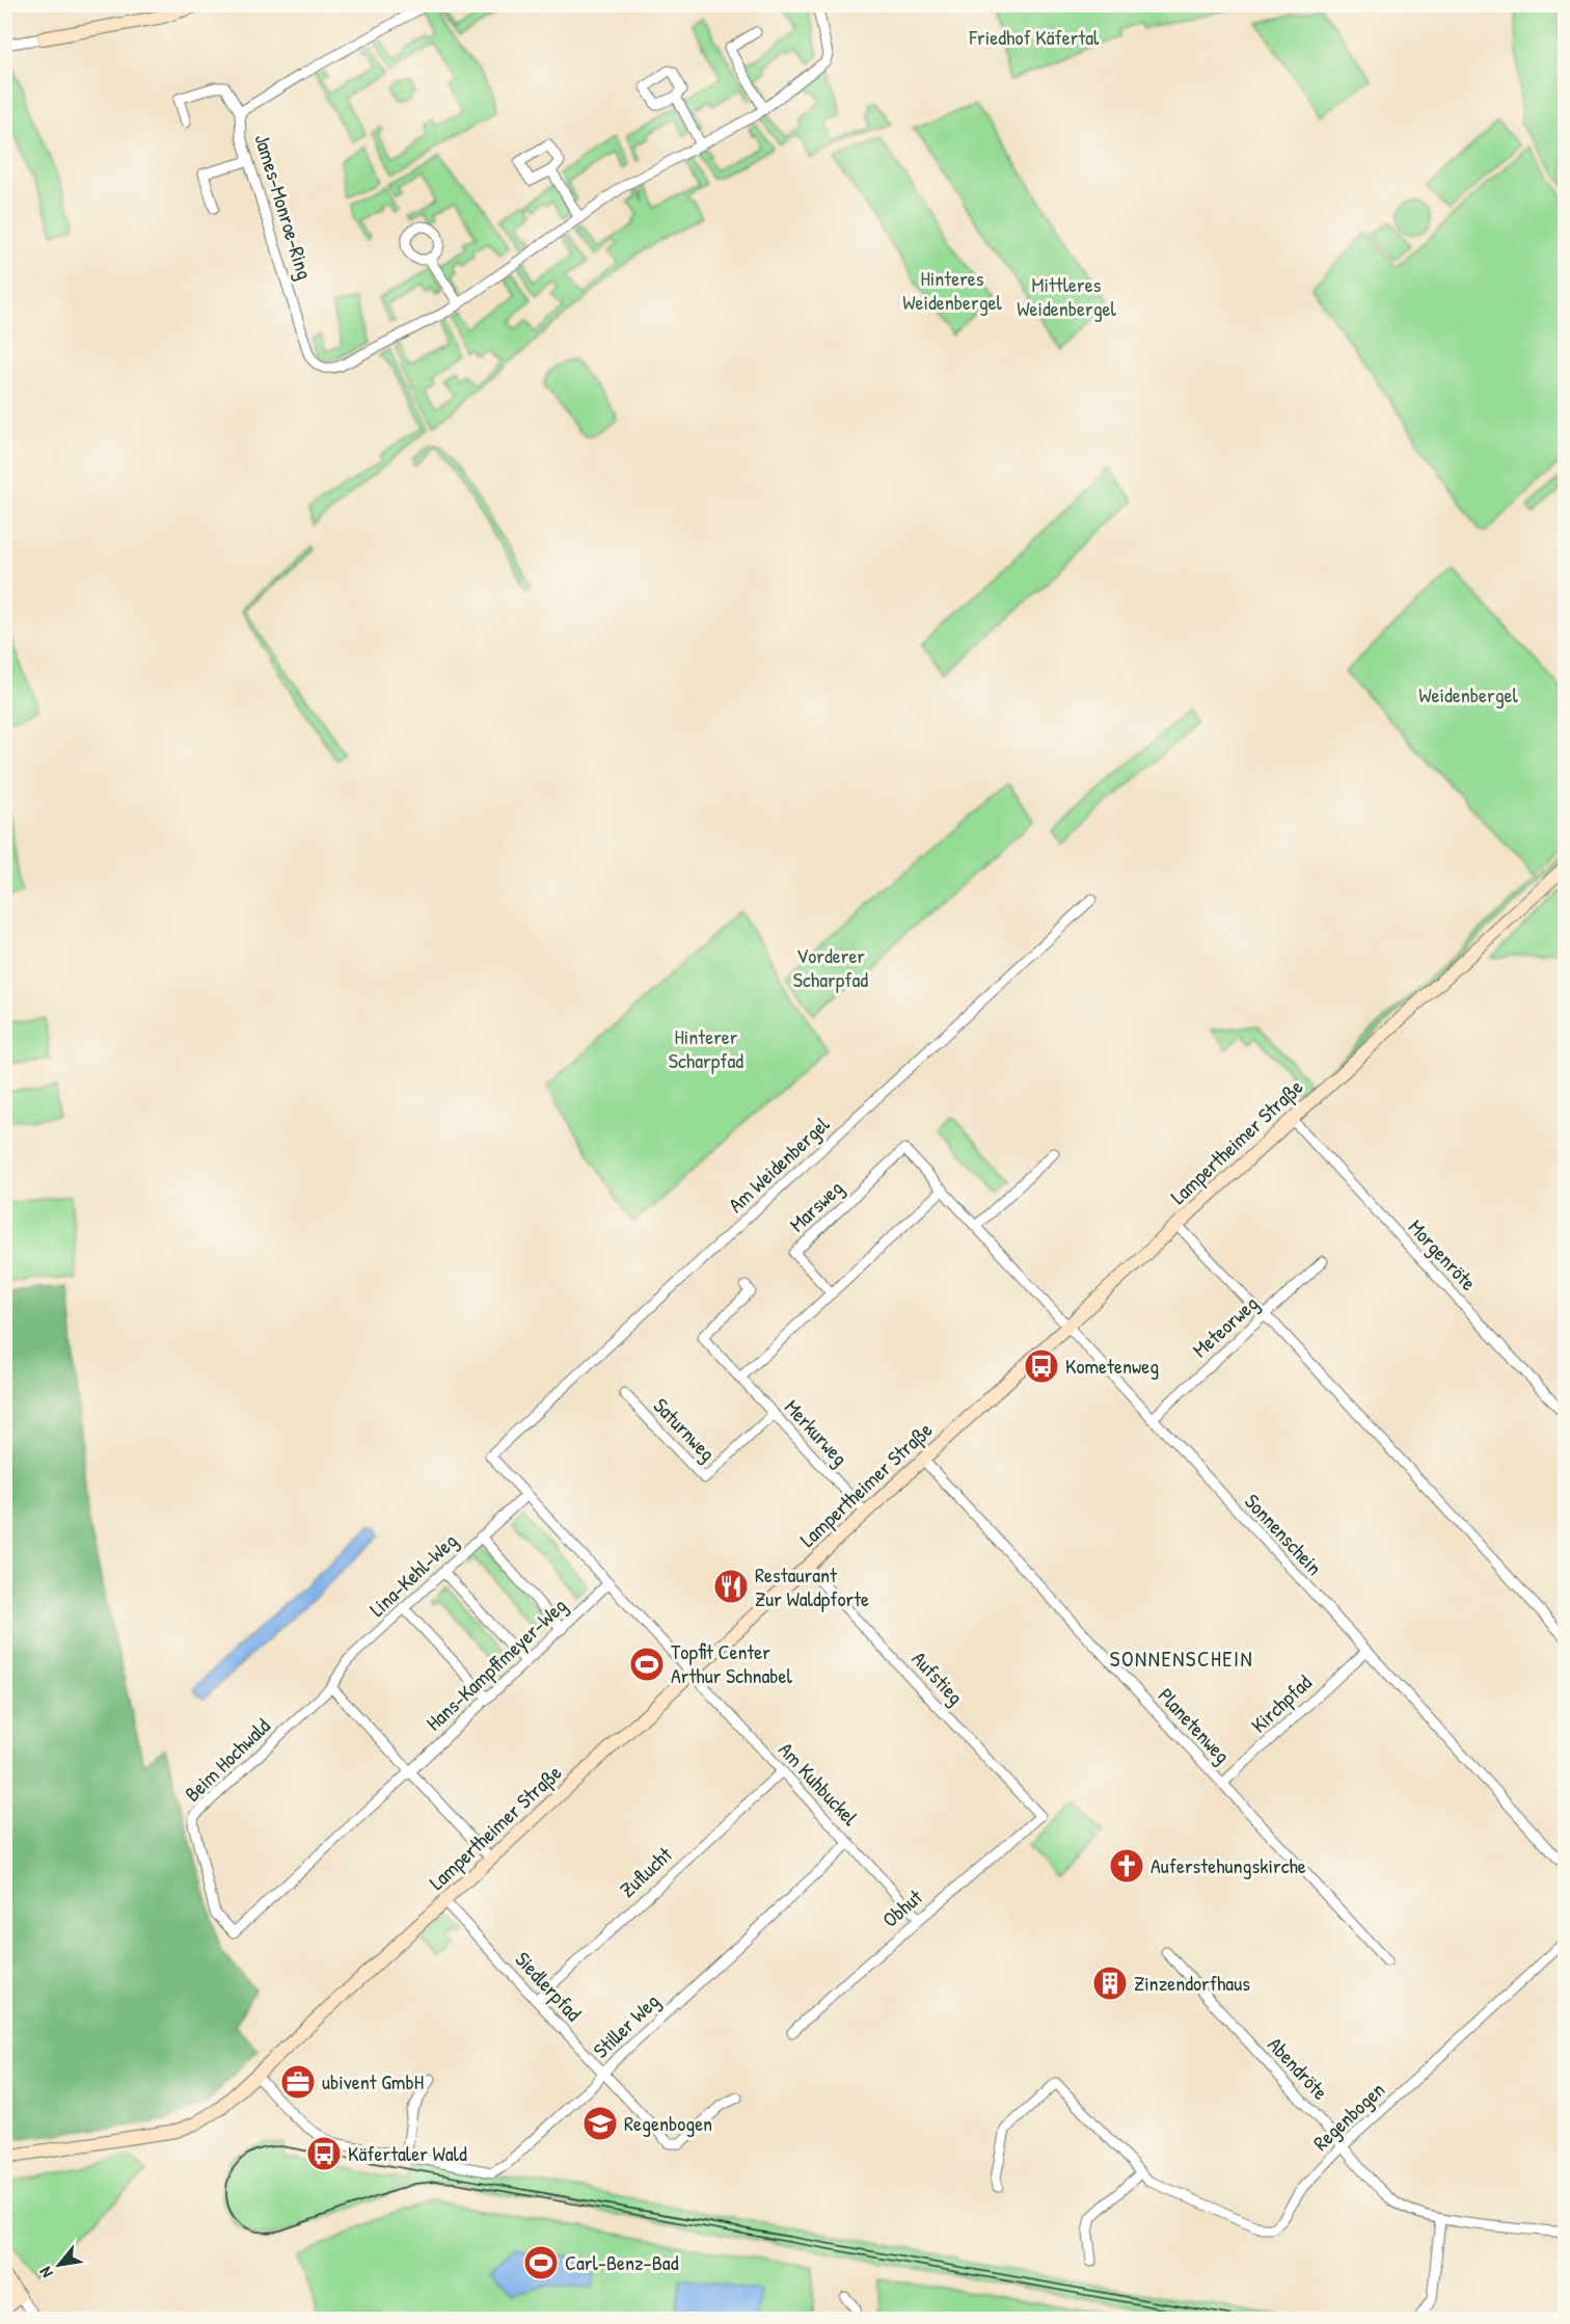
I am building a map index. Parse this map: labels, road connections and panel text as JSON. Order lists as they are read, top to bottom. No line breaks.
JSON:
{"streets":{"street":["James-Monroe-Ring","Lampertheimer Straße","Am Weidenbergel","Marsweg","Morgenröte","Meteorweg","Saturnweg","Merkurweg","Sonnenschein","Lina-Kehl-Weg","Hans-Kampffmeyer-Weg","Aufstieg","Kirchpfad","Planetenweg","Beim Hochwald","Am Kuhbuckel","Zuflucht","Obhut","Siedlerpfad","Stiller Weg","Abendröte","Regenbogen"]},"crossings":[["Lampertheimer Straße","Morgenröte"],["Lampertheimer Straße","Merkurweg"],["Lampertheimer Straße","Sonnenschein"],["Lampertheimer Straße","Aufstieg"],["Lampertheimer Straße","Planetenweg"],["Lampertheimer Straße","Am Kuhbuckel"],["Lampertheimer Straße","Siedlerpfad"],["Lampertheimer Straße","Stiller Weg"],["Am Weidenbergel","Lina-Kehl-Weg"],["Marsweg","Sonnenschein"],["Meteorweg","Sonnenschein"],["Saturnweg","Merkurweg"],["Sonnenschein","Kirchpfad"],["Lina-Kehl-Weg","Beim Hochwald"],["Hans-Kampffmeyer-Weg","Beim Hochwald"],["Aufstieg","Obhut"],["Kirchpfad","Planetenweg"],["Am Kuhbuckel","Zuflucht"],["Am Kuhbuckel","Obhut"],["Am Kuhbuckel","Stiller Weg"],["Zuflucht","Siedlerpfad"],["Siedlerpfad","Stiller Weg"],["Abendröte","Regenbogen"]],"districts":["SONNENSCHEIN"],"parks":["Friedhof Käfertal","Hinteres Weidenbergel","Mittleres Weidenbergel","Weidenbergel","Vorderer Scharpfad","Hinterer Scharpfad"],"places":{"bus stop":["Kometenweg","Käfertaler Wald"],"restaurant":["Restaurant Zur Waldpforte"],"sports":["Topfit Center Arthur Schnabel","Carl-Benz-Bad"],"church":["Auferstehungskirche"],"building":["Zinzendorfhaus"],"office":["ubivent GmbH"],"school or university":["Regenbogen"]},"north":"bottom left"}
